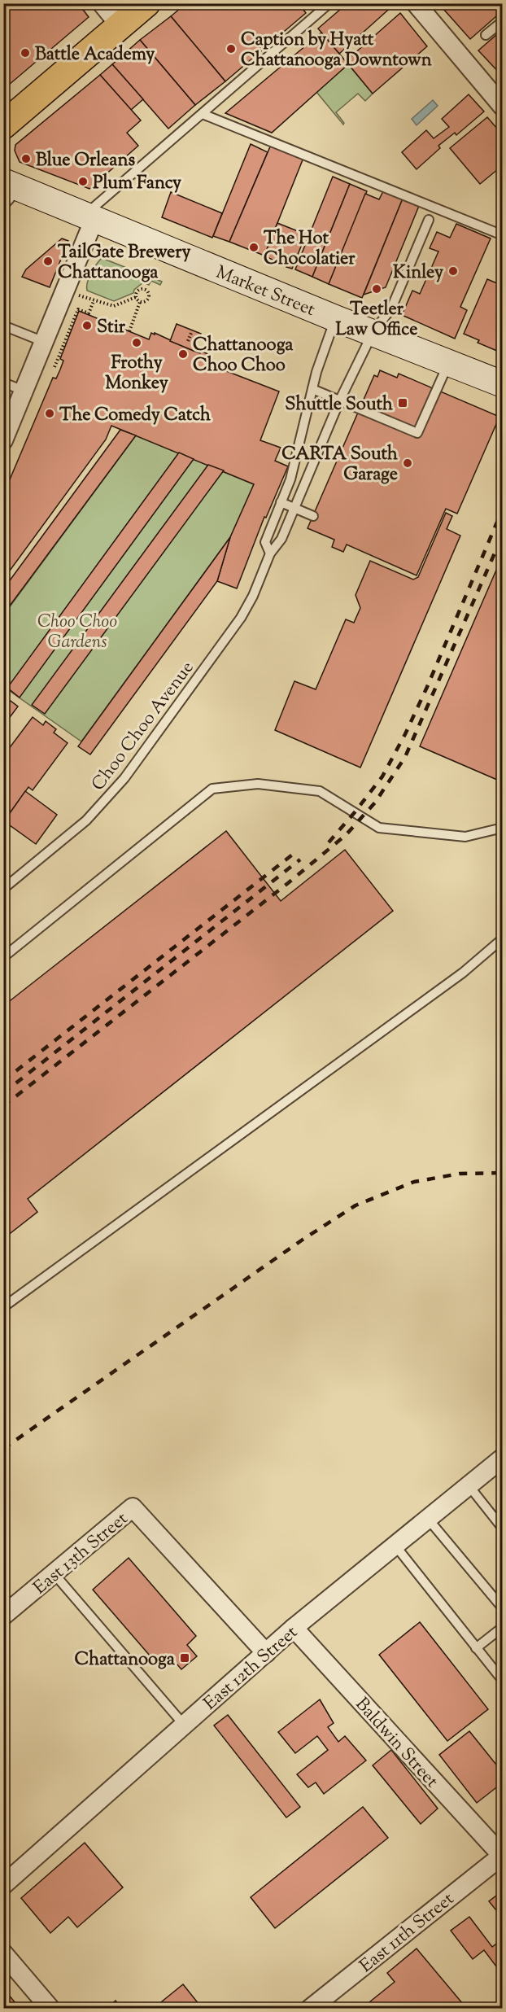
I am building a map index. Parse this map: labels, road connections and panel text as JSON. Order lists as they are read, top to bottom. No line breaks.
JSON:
{"streets":{"main road":["Market Street"],"street":["East 13th Street","East 12th Street","Baldwin Street","East 11th Street"],"lane":["Choo Choo Avenue"]},"crossings":[["Market Street","Choo Choo Avenue"],["East 13th Street","East 12th Street"],["East 12th Street","Baldwin Street"],["Baldwin Street","East 11th Street"]],"parks":["Choo Choo Gardens"],"places":{"other":["Caption by Hyatt Chattanooga Downtown","Battle Academy","Blue Orleans","Plum Fancy","The Hot Chocolatier","TailGate Brewery Chattanooga","Kinley","Teetler Law Office","Stir","Frothy Monkey","Chattanooga Choo Choo","The Comedy Catch","CARTA South Garage"],"transit":["Shuttle South","Chattanooga"]}}
